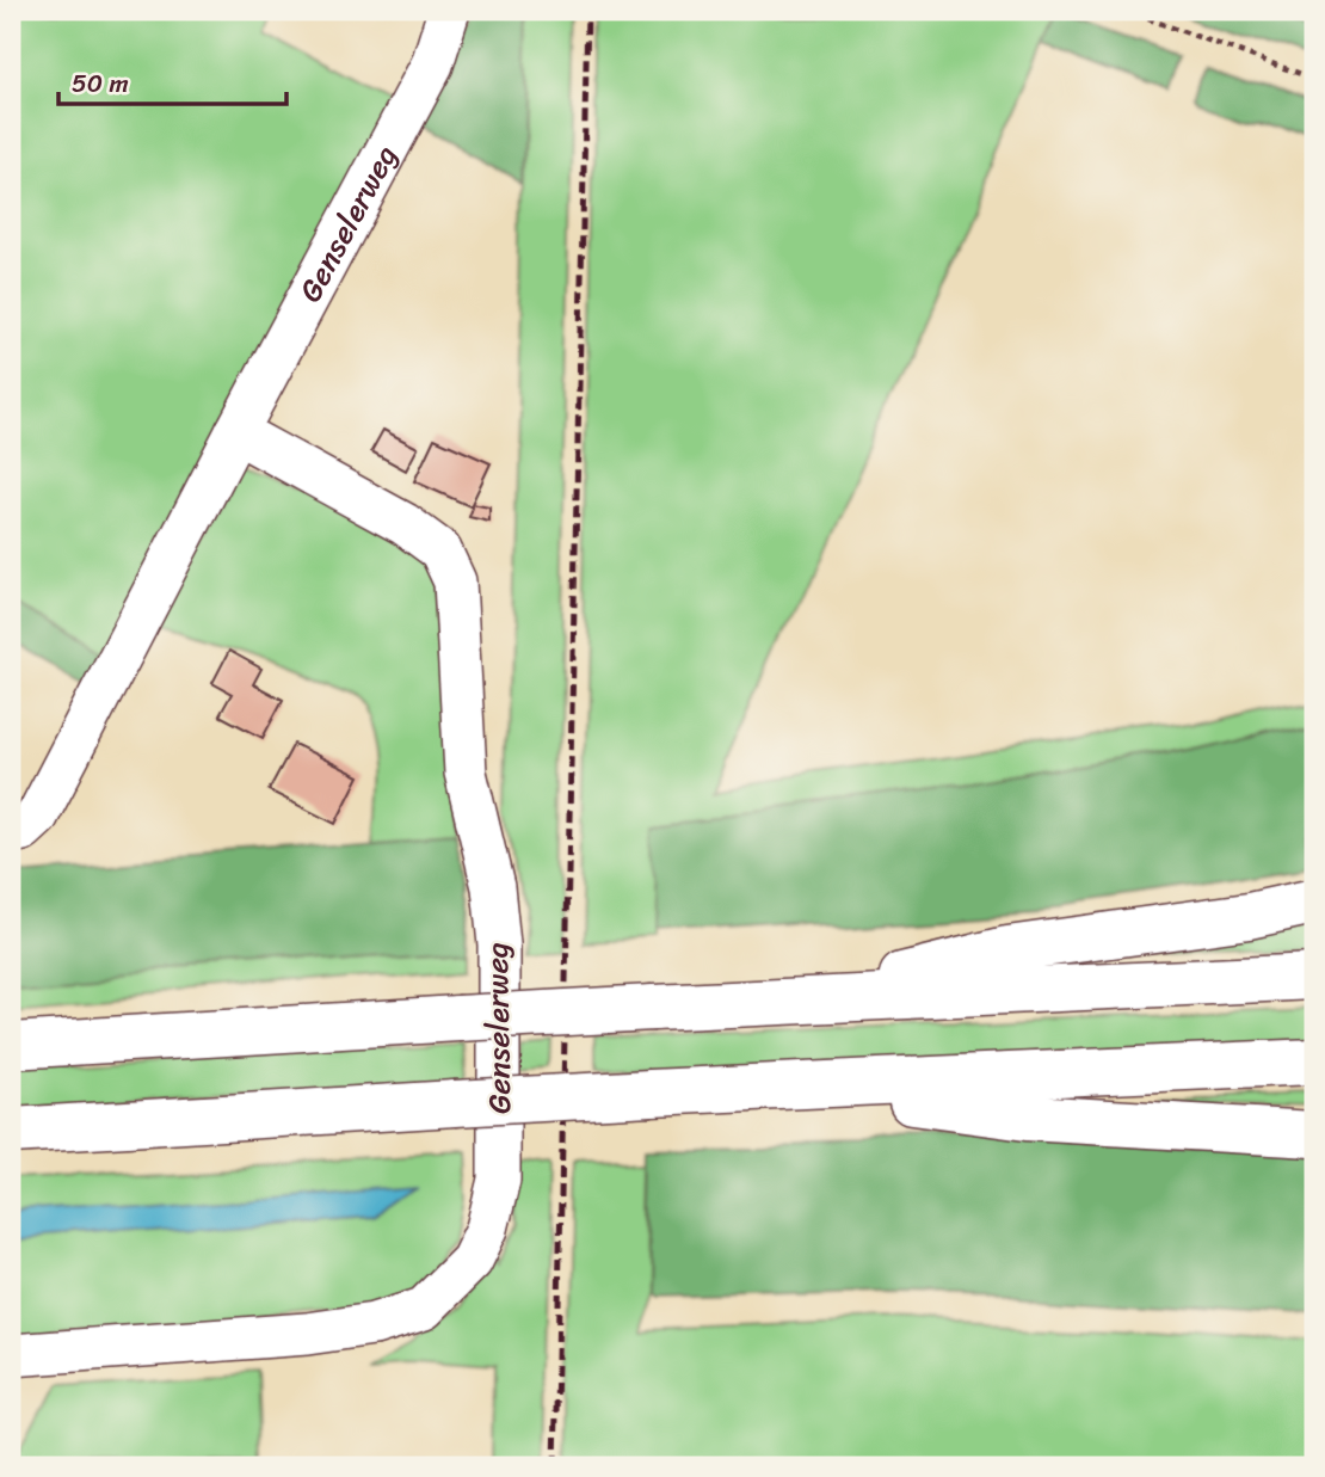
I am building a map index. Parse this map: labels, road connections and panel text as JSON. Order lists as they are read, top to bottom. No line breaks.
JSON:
{"streets":{"street":["Genselerweg"]},"scale_bar":"50 m"}
